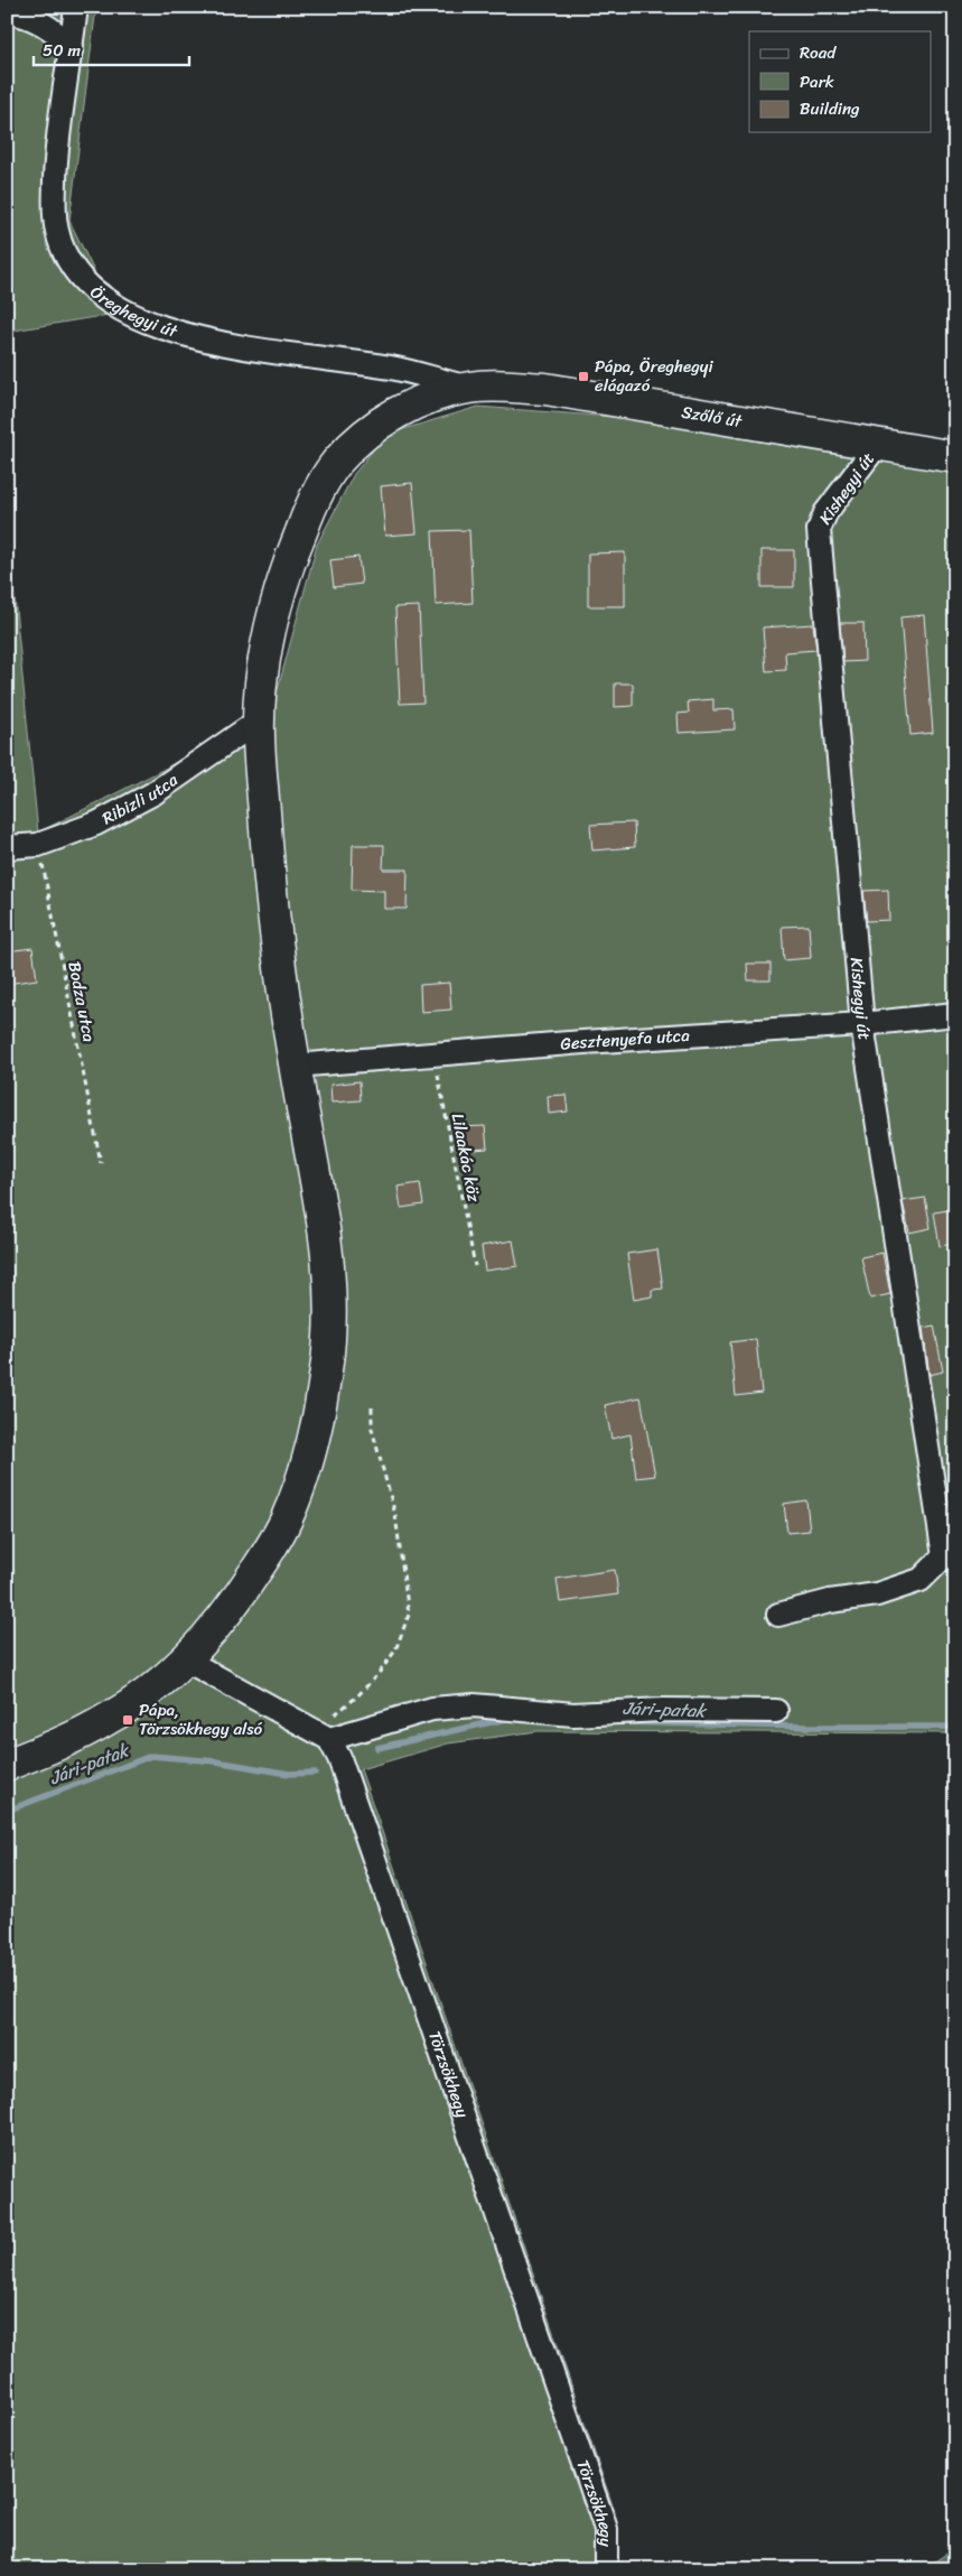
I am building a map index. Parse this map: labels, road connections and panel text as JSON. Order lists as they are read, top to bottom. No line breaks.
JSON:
{"streets":{"main road":["Szőlő út"],"street":["Öreghegyi út","Kishegyi út","Ribizli utca","Gesztenyefa utca","Törzsökhegy"],"path":["Bodza utca","Lilaakác köz"]},"crossings":[["Öreghegyi út","Szőlő út"],["Szőlő út","Kishegyi út"],["Szőlő út","Ribizli utca"],["Szőlő út","Gesztenyefa utca"],["Kishegyi út","Gesztenyefa utca"],["Ribizli utca","Bodza utca"],["Gesztenyefa utca","Lilaakác köz"]],"water":["Jári-patak"],"places":{"transit":["Pápa, Öreghegyi elágazó","Pápa, Törzsökhegy alsó"]},"legend":["Road","Park","Building"],"scale_bar":"50 m"}
